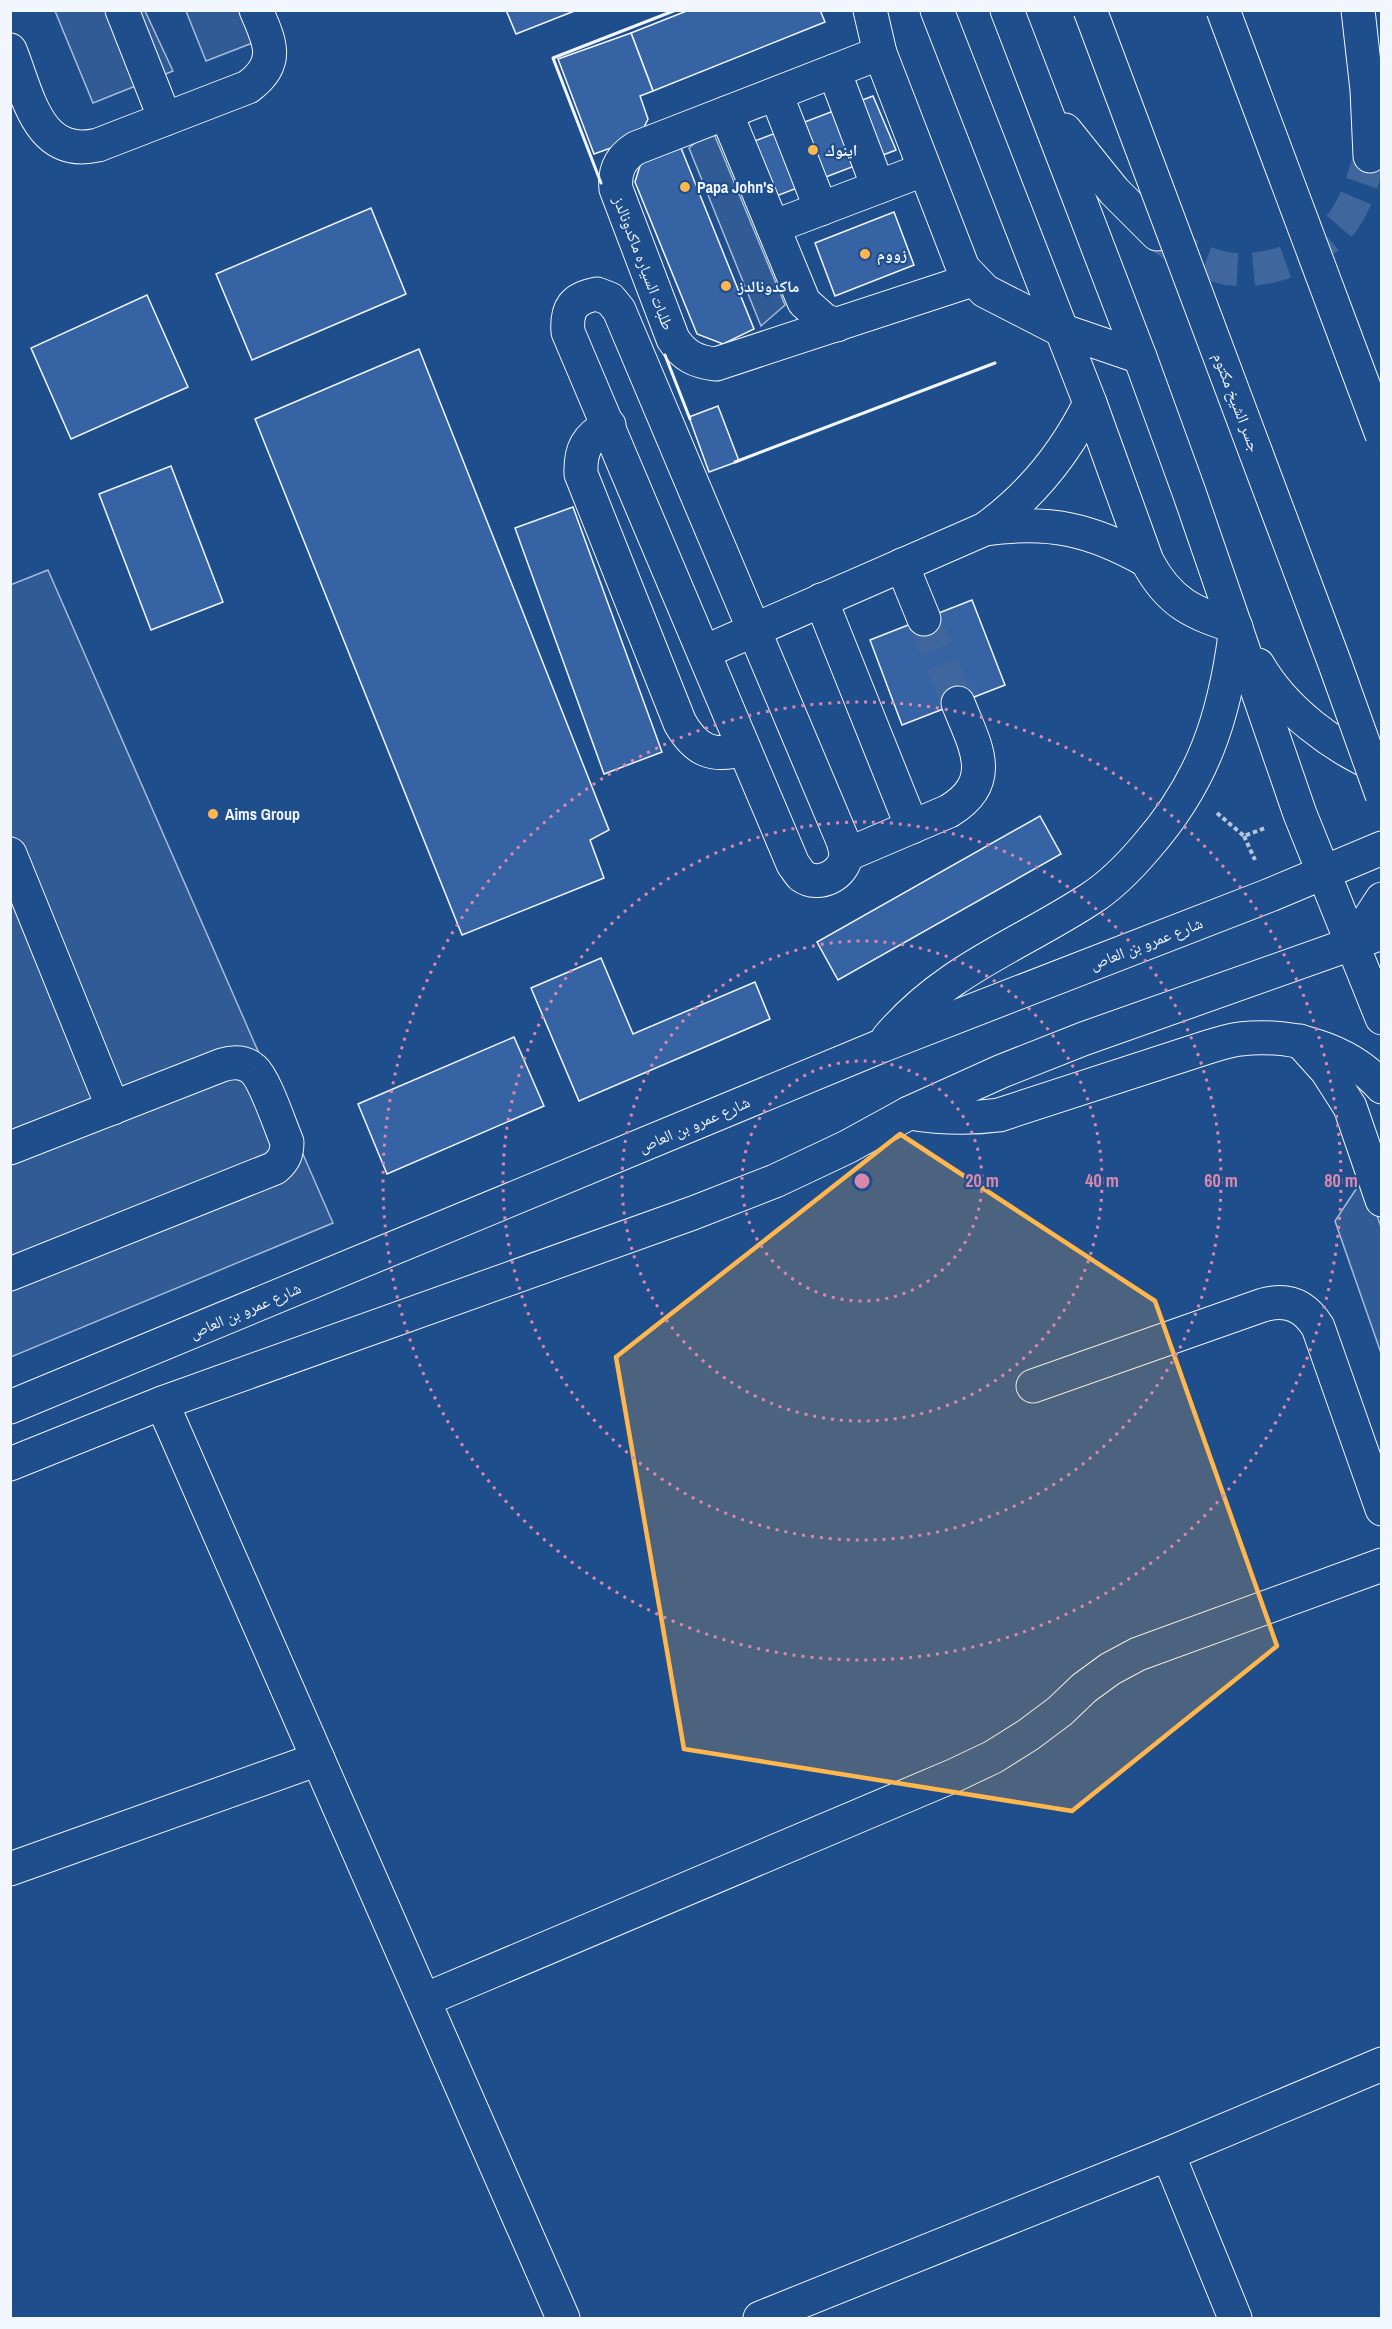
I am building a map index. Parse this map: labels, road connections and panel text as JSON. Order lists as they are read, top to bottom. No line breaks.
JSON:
{"streets":{"main road":["طلبات السياره ماكدونالدز","جسر الشيخ مكتوم","شارع عمرو بن العاص"]},"places":["اينوك","Papa John's","زووم","ماكدونالدز","Aims Group"],"rings":["20 m","40 m","60 m","80 m"]}
